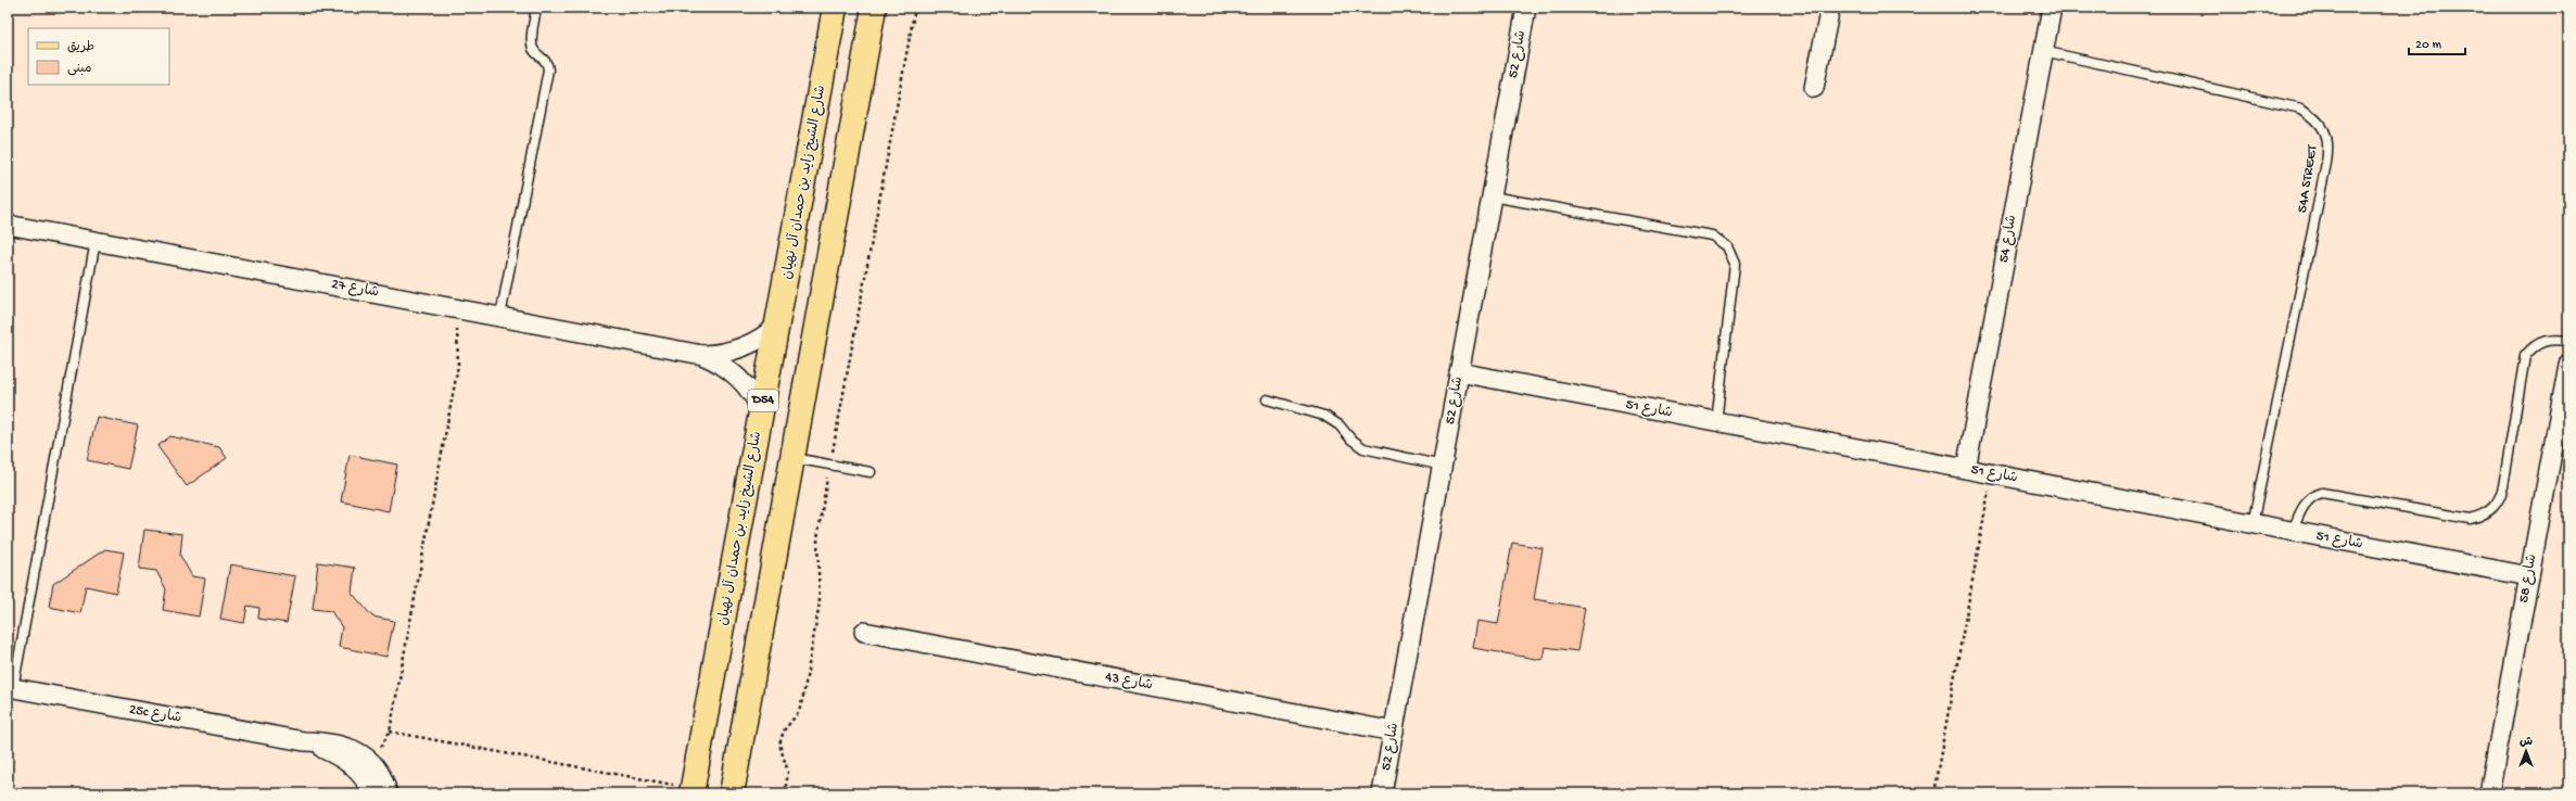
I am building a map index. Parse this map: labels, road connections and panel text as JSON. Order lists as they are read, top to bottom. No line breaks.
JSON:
{"streets":{"main road":["شارع الشيخ زايد بن حمدان آل نهيان","D54"],"street":["شارع 52","شارع 54","شارع 27","شارع 51","شارع 58","شارع 43","25c شارع"],"lane":["54A STREET"]},"crossings":[["شارع 52","شارع 51"],["شارع 52","شارع 43"],["54A STREET","شارع 54"],["54A STREET","شارع 51"],["شارع الشيخ زايد بن حمدان آل نهيان","شارع 27"],["شارع 54","شارع 51"],["شارع 51","شارع 58"]],"legend":["طريق","مبنى"],"scale_bar":"20 m","north":"top"}
